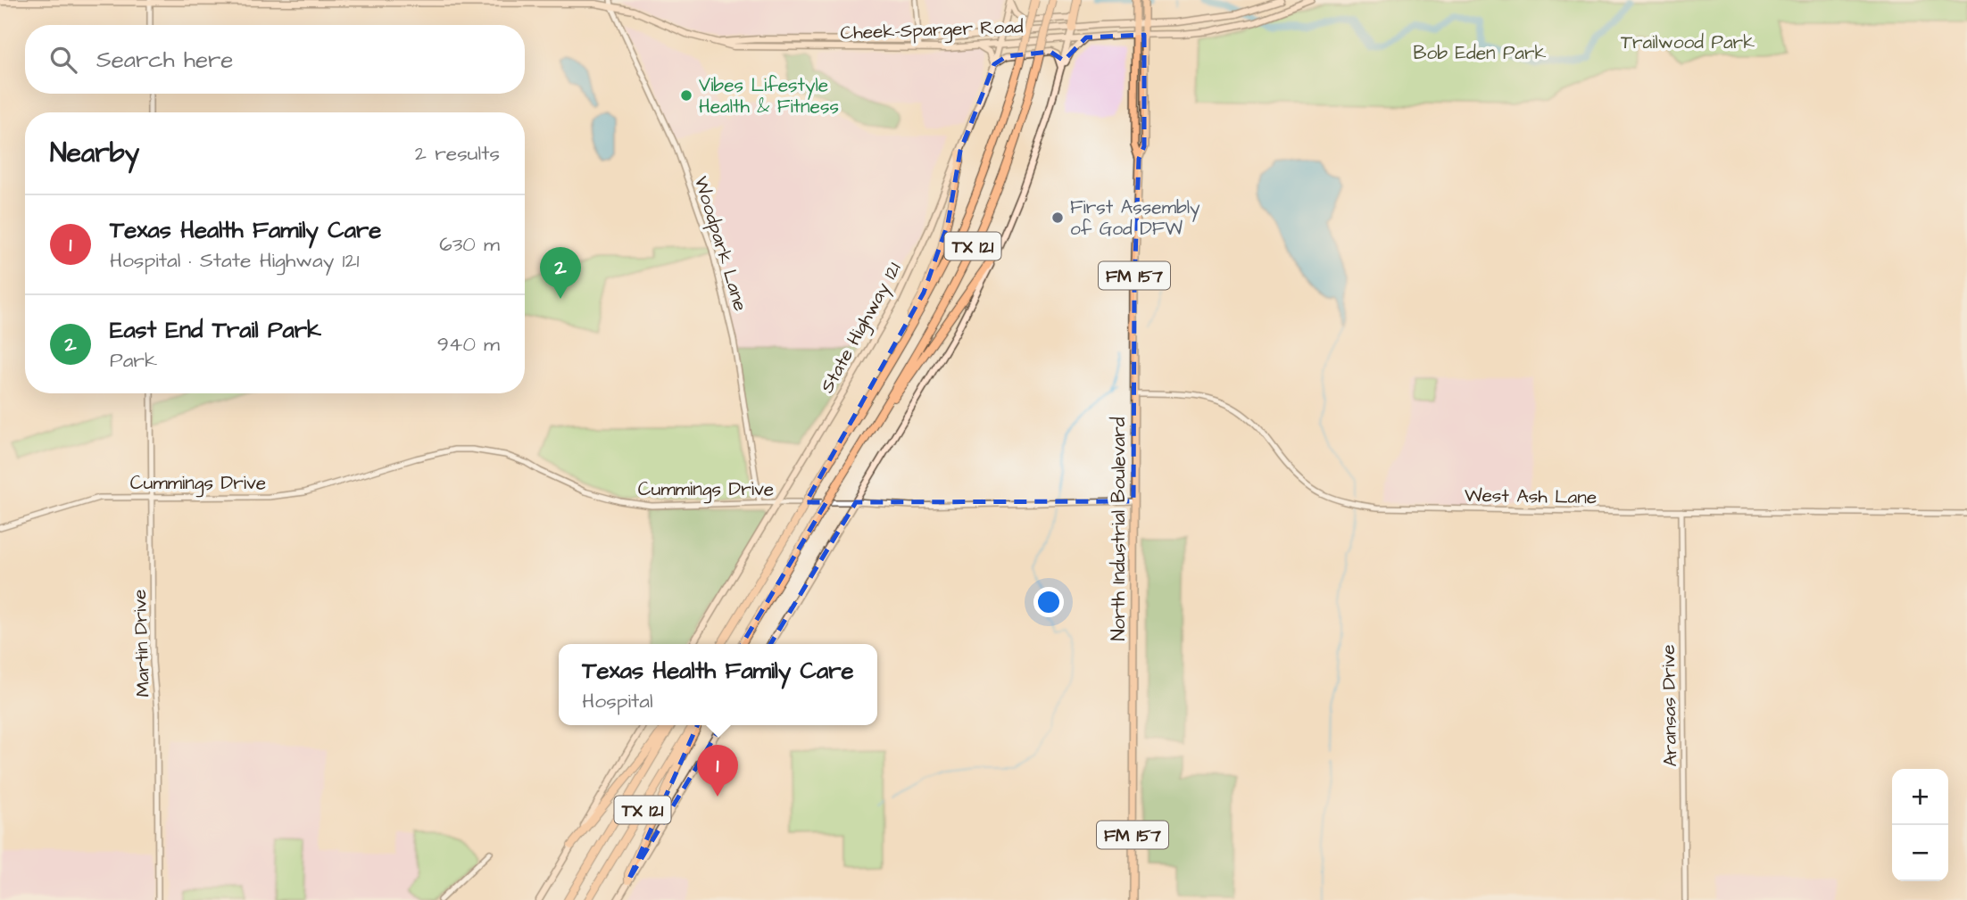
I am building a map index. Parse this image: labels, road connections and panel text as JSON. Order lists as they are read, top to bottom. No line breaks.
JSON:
{"streets":{"highway":["TX 121"],"main road":["Cheek-Sparger Road","FM 157","State Highway 121","North Industrial Boulevard"],"street":["Woodpark Lane","Cummings Drive","West Ash Lane","Martin Drive","Aransas Drive"]},"crossings":[["Cheek-Sparger Road","Woodpark Lane"],["Cheek-Sparger Road","State Highway 121"],["Cheek-Sparger Road","North Industrial Boulevard"],["Woodpark Lane","Cummings Drive"],["State Highway 121","Cummings Drive"],["Cummings Drive","North Industrial Boulevard"],["Cummings Drive","Martin Drive"],["West Ash Lane","North Industrial Boulevard"],["West Ash Lane","Aransas Drive"]],"parks":["Trailwood Park","Bob Eden Park"],"places":["Vibes Lifestyle Health & Fitness","First Assembly of God DFW"],"page":{"search":"Search here","heading":["Nearby","2 results"],"list":[{"mark":"1","name":"Texas Health Family Care","note":"Hospital · State Highway 121","value":"630 m"},{"mark":"2","name":"East End Trail Park","note":"Park","value":"940 m"}],"pins":["2","1"],"popup":["Texas Health Family Care","Hospital"],"map_buttons":["+","−"]}}
